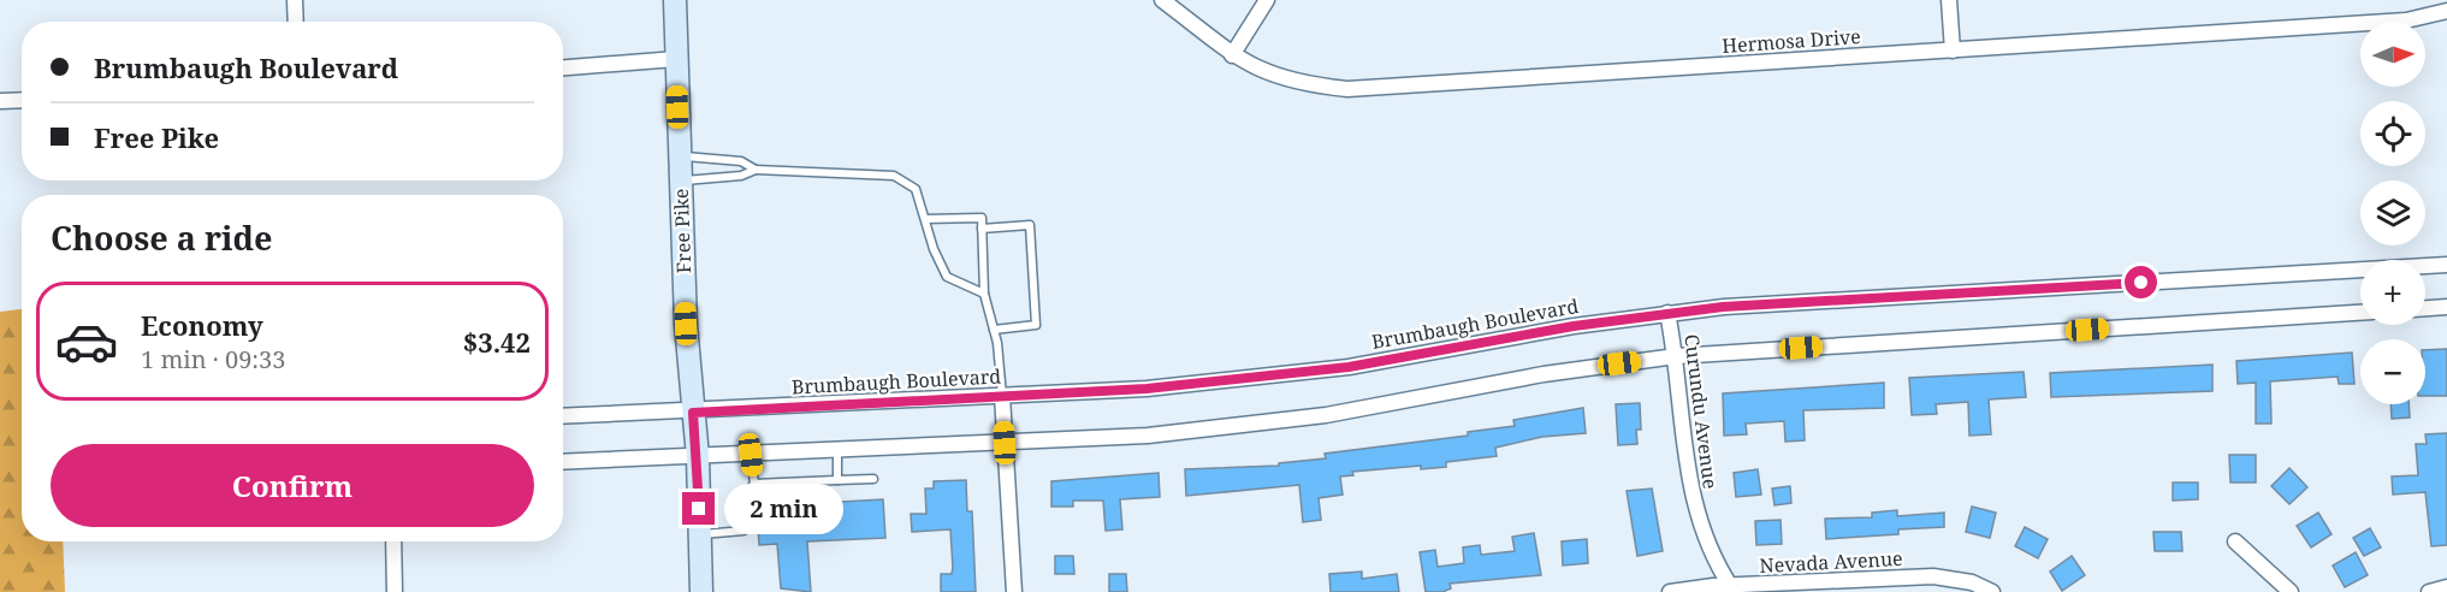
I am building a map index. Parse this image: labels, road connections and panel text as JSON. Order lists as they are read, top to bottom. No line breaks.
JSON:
{"streets":{"main road":["Free Pike"],"street":["Hermosa Drive","Brumbaugh Boulevard","Curundu Avenue","Nevada Avenue"]},"crossings":[["Free Pike","Brumbaugh Boulevard"],["Brumbaugh Boulevard","Curundu Avenue"],["Curundu Avenue","Nevada Avenue"]],"north":"right","page":{"map_buttons":["+","−"],"banner":["Brumbaugh Boulevard","Free Pike"],"heading":"Choose a ride","list":[{"name":"Economy","note":"1 min · 09:33","value":"$3.42"}],"buttons":"Confirm","bubble":"2 min"}}
